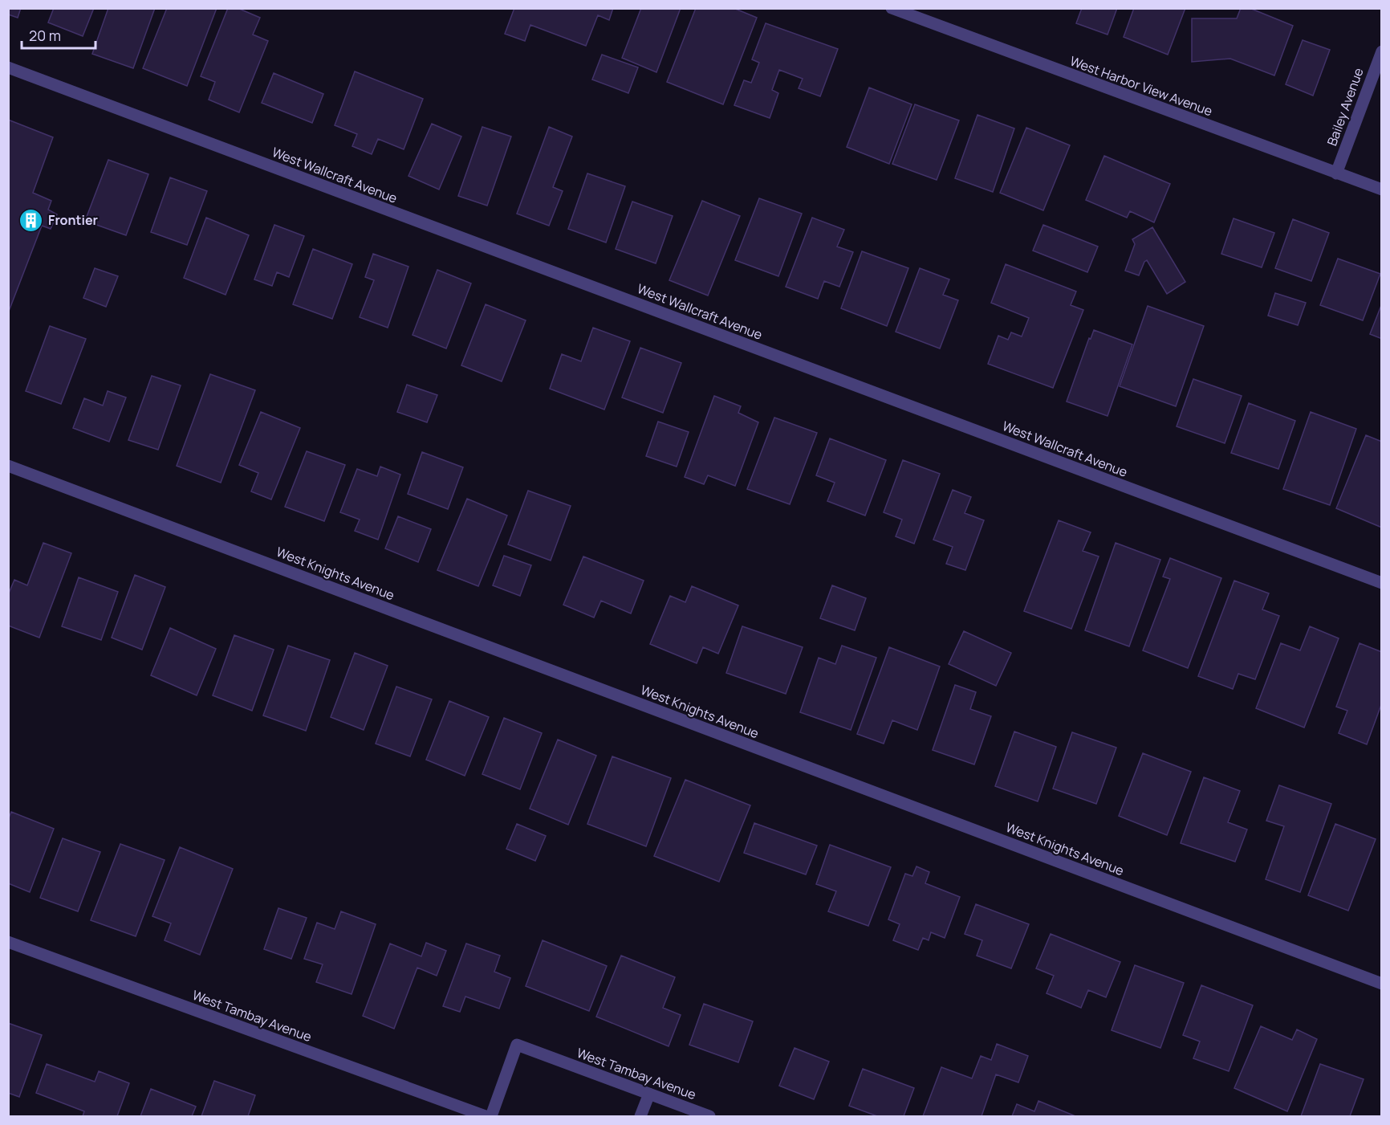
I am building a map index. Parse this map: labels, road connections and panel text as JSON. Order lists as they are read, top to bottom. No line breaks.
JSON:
{"streets":{"street":["West Harbor View Avenue","Bailey Avenue","West Wallcraft Avenue","West Knights Avenue","West Tambay Avenue"]},"crossings":[["West Harbor View Avenue","Bailey Avenue"]],"places":{"building":["Frontier"]},"scale_bar":"20 m"}
